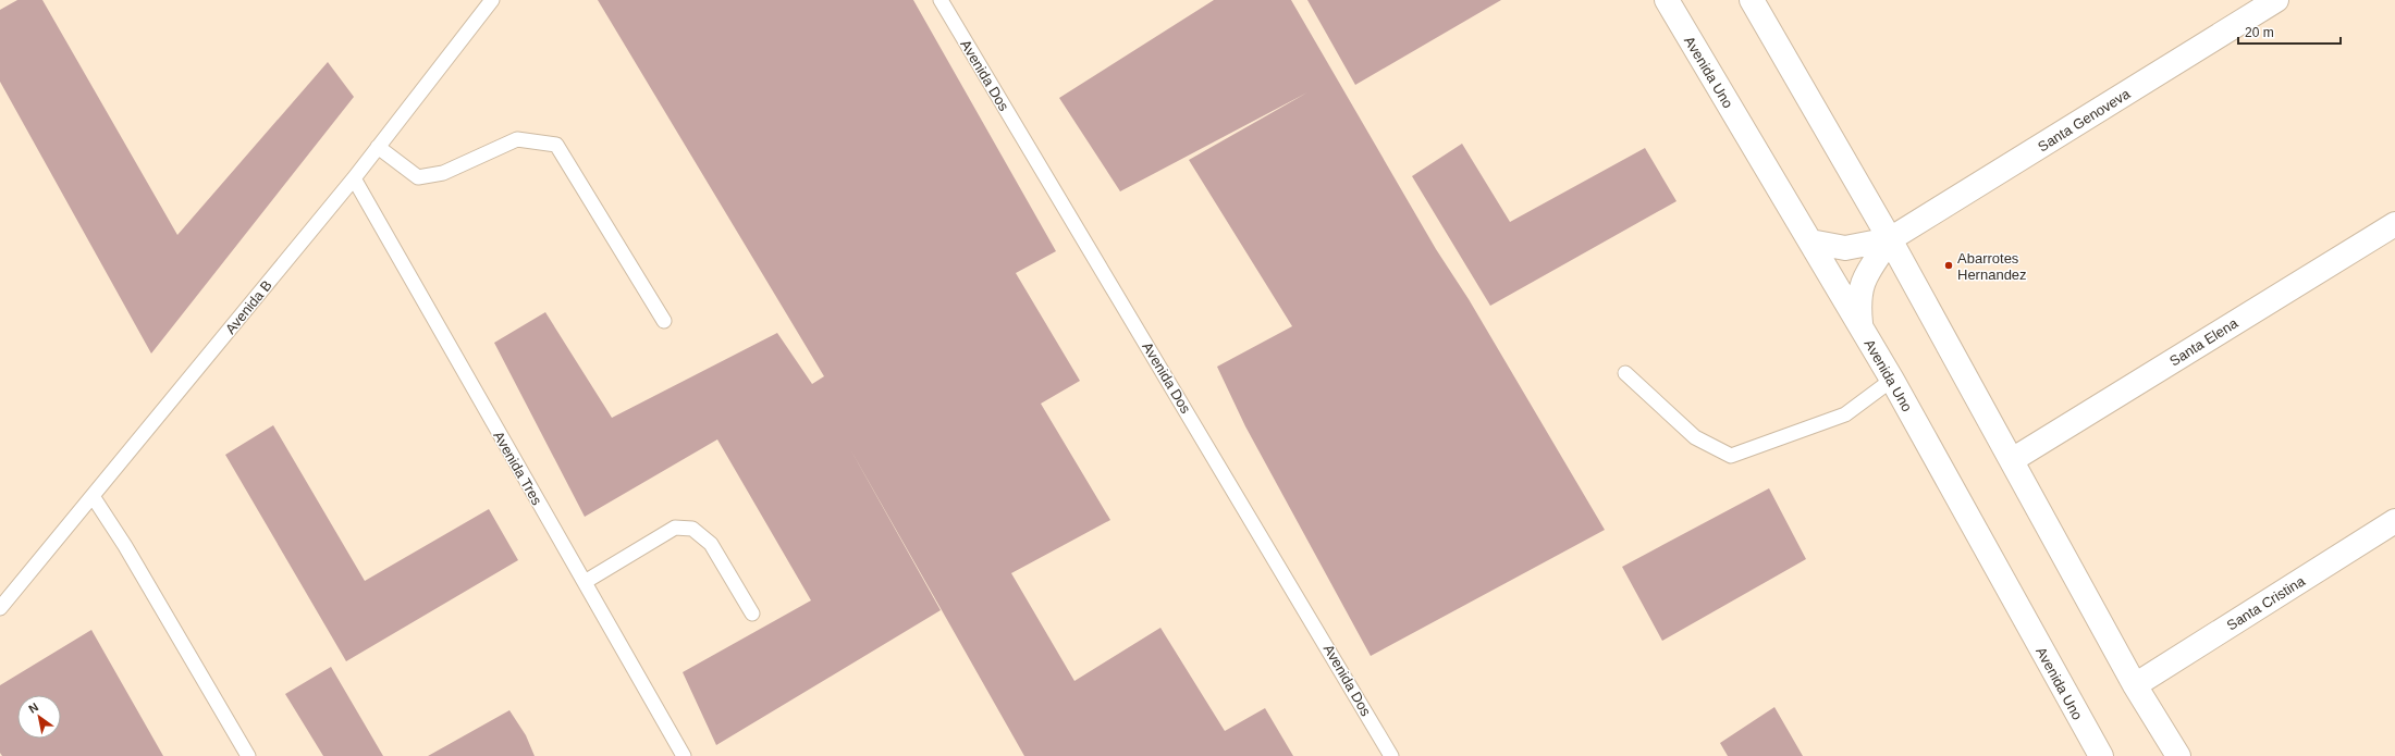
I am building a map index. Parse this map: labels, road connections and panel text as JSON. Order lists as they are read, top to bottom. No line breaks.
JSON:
{"streets":{"street":["Avenida Uno","Santa Genoveva","Santa Elena","Santa Cristina"],"lane":["Avenida Dos","Avenida B","Avenida Tres"]},"crossings":[["Avenida B","Avenida Tres"]],"places":["Abarrotes Hernandez"],"scale_bar":"20 m","north":"top left"}
